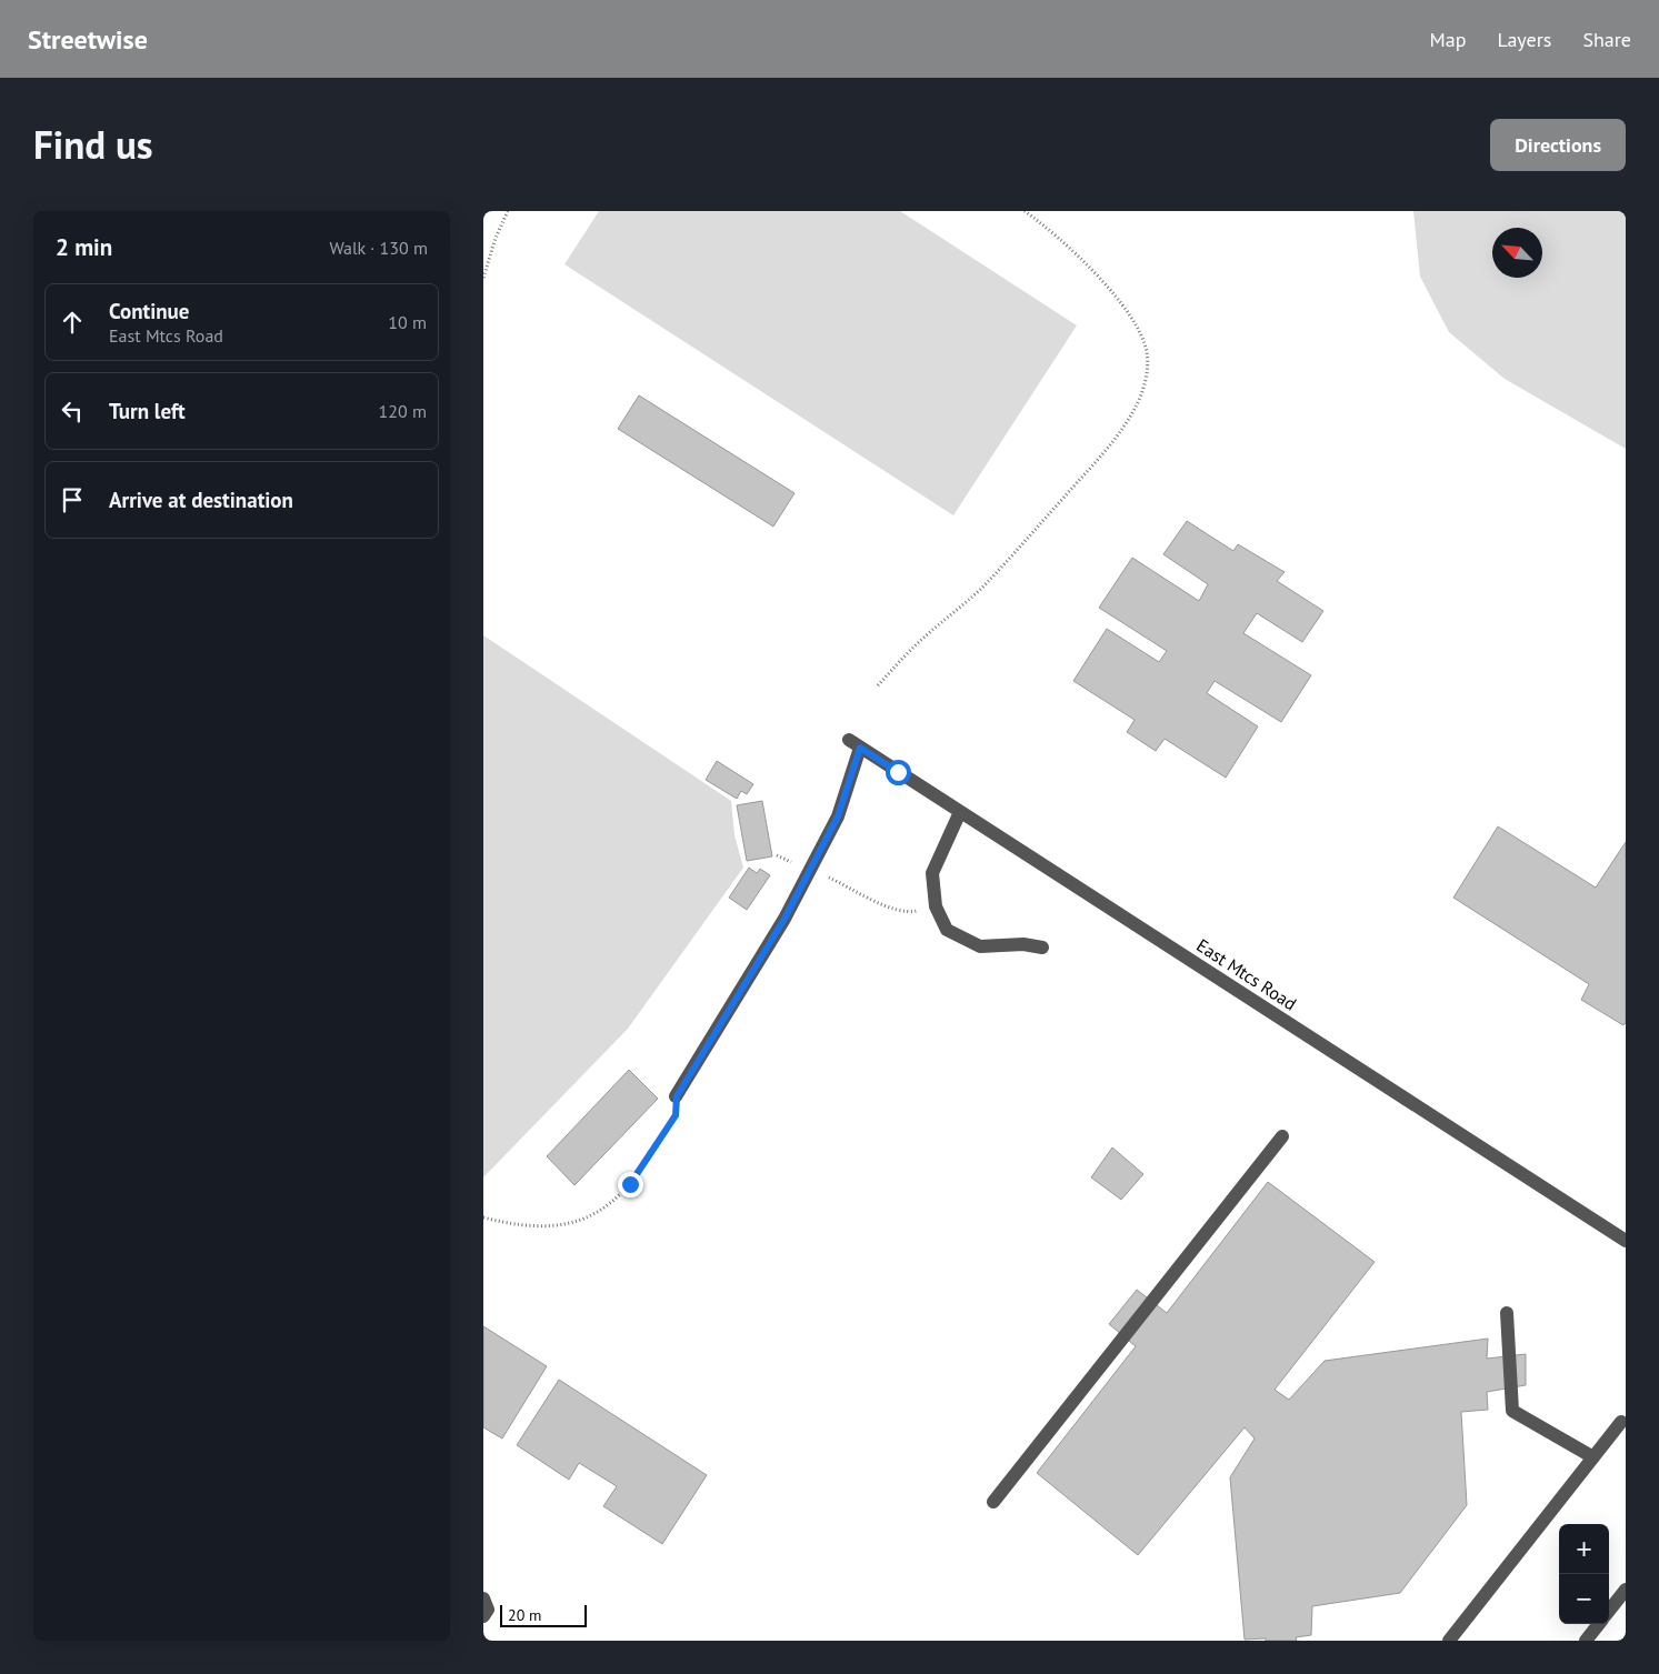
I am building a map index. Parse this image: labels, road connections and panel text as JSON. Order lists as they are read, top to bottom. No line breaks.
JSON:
{"streets":{"street":["East Mtcs Road"]},"scale_bar":"20 m","north":"top left","page":{"header":"Streetwise","nav":["Map","Layers","Share"],"title":"Find us","buttons":"Directions","heading":["2 min","Walk · 130 m"],"list":[["Continue","East Mtcs Road","10 m"],["Turn left","120 m"],"Arrive at destination"],"map_buttons":["+","−"],"scale":"20 m"}}
